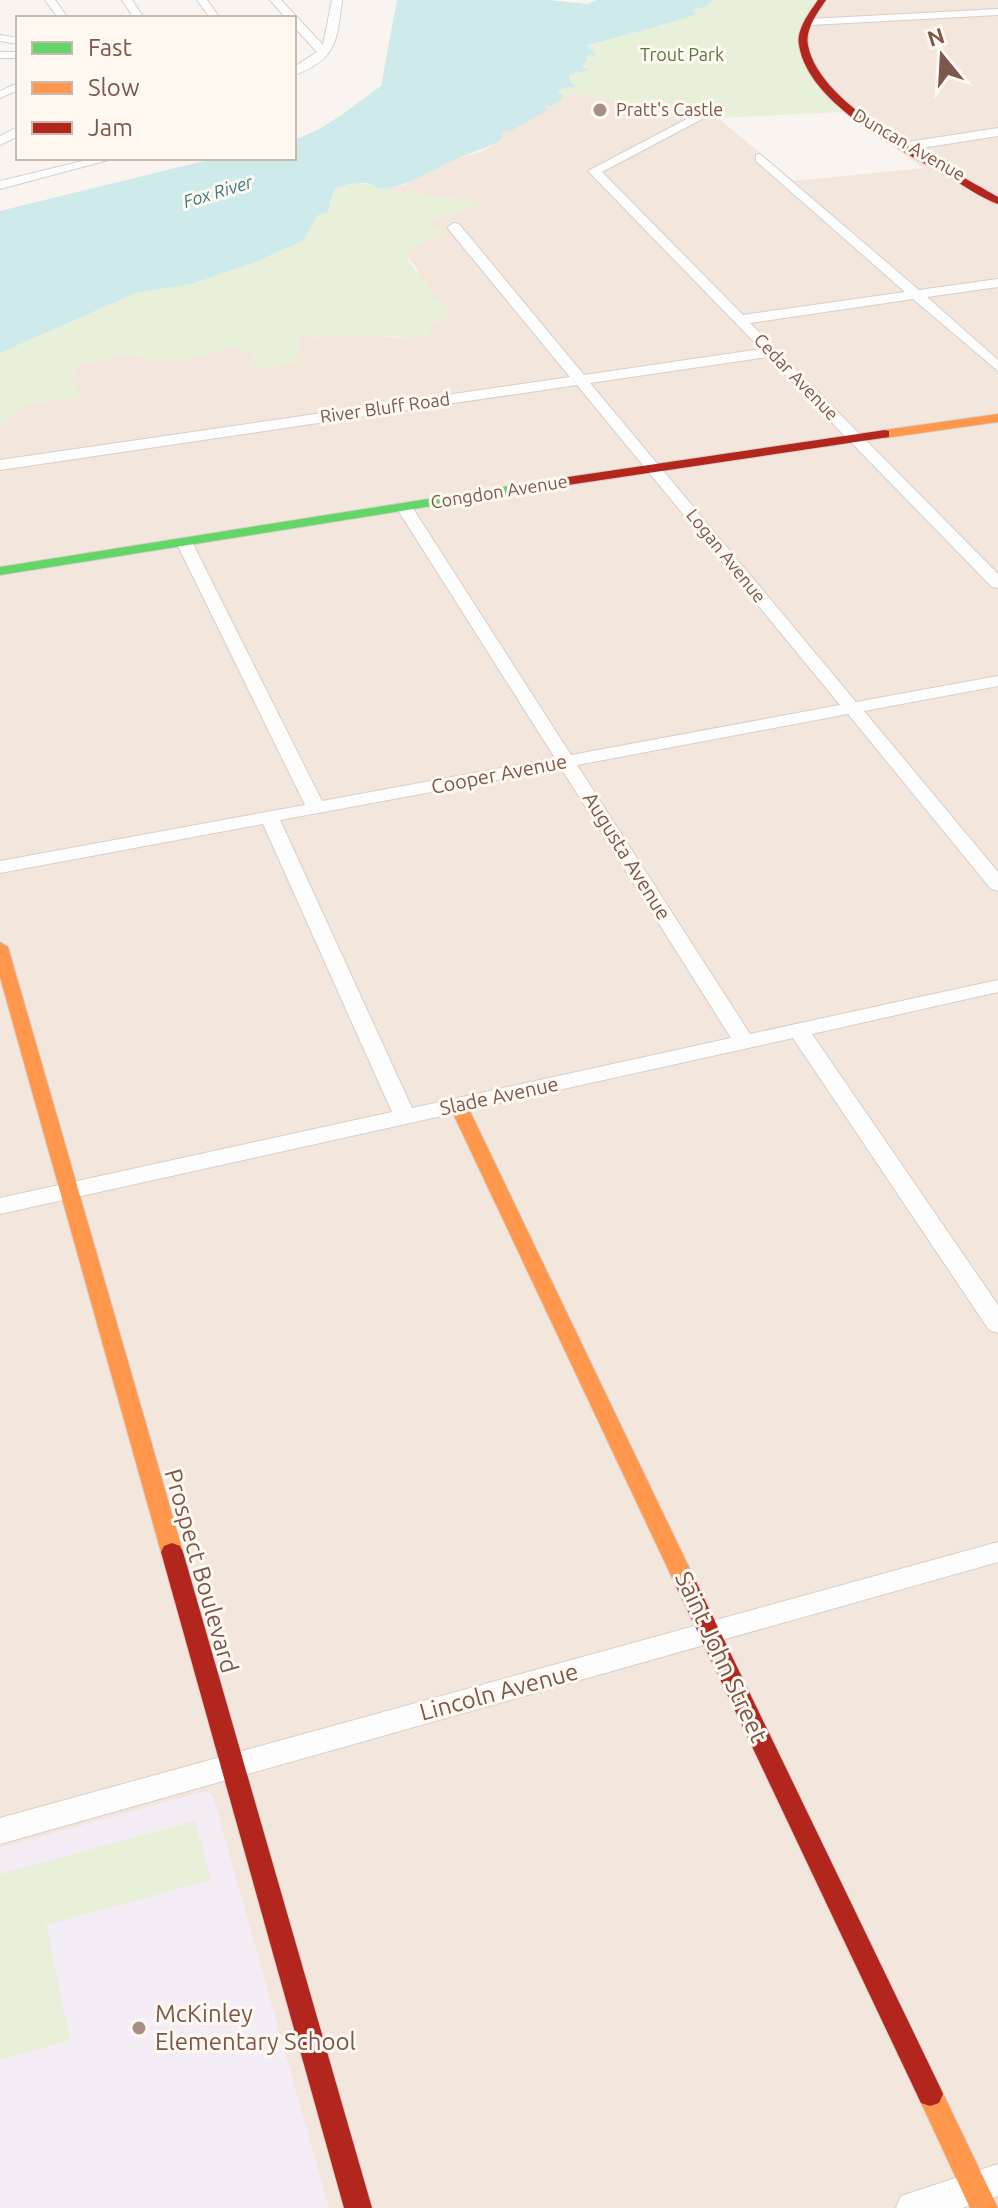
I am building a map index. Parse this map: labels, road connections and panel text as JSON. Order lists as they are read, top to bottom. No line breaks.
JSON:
{"streets":{"street":["Duncan Avenue","Cedar Avenue","River Bluff Road","Congdon Avenue","Logan Avenue","Cooper Avenue","Augusta Avenue","Slade Avenue","Prospect Boulevard","Saint John Street","Lincoln Avenue"]},"crossings":[["Cedar Avenue","River Bluff Road"],["Cedar Avenue","Congdon Avenue"],["River Bluff Road","Logan Avenue"],["Congdon Avenue","Logan Avenue"],["Congdon Avenue","Augusta Avenue"],["Logan Avenue","Cooper Avenue"],["Cooper Avenue","Augusta Avenue"],["Augusta Avenue","Slade Avenue"],["Slade Avenue","Prospect Boulevard"],["Slade Avenue","Saint John Street"],["Prospect Boulevard","Lincoln Avenue"],["Saint John Street","Lincoln Avenue"]],"water":["Fox River"],"parks":["Trout Park"],"places":["Pratt's Castle","McKinley Elementary School"],"legend":["Fast","Slow","Jam"],"north":"top"}
